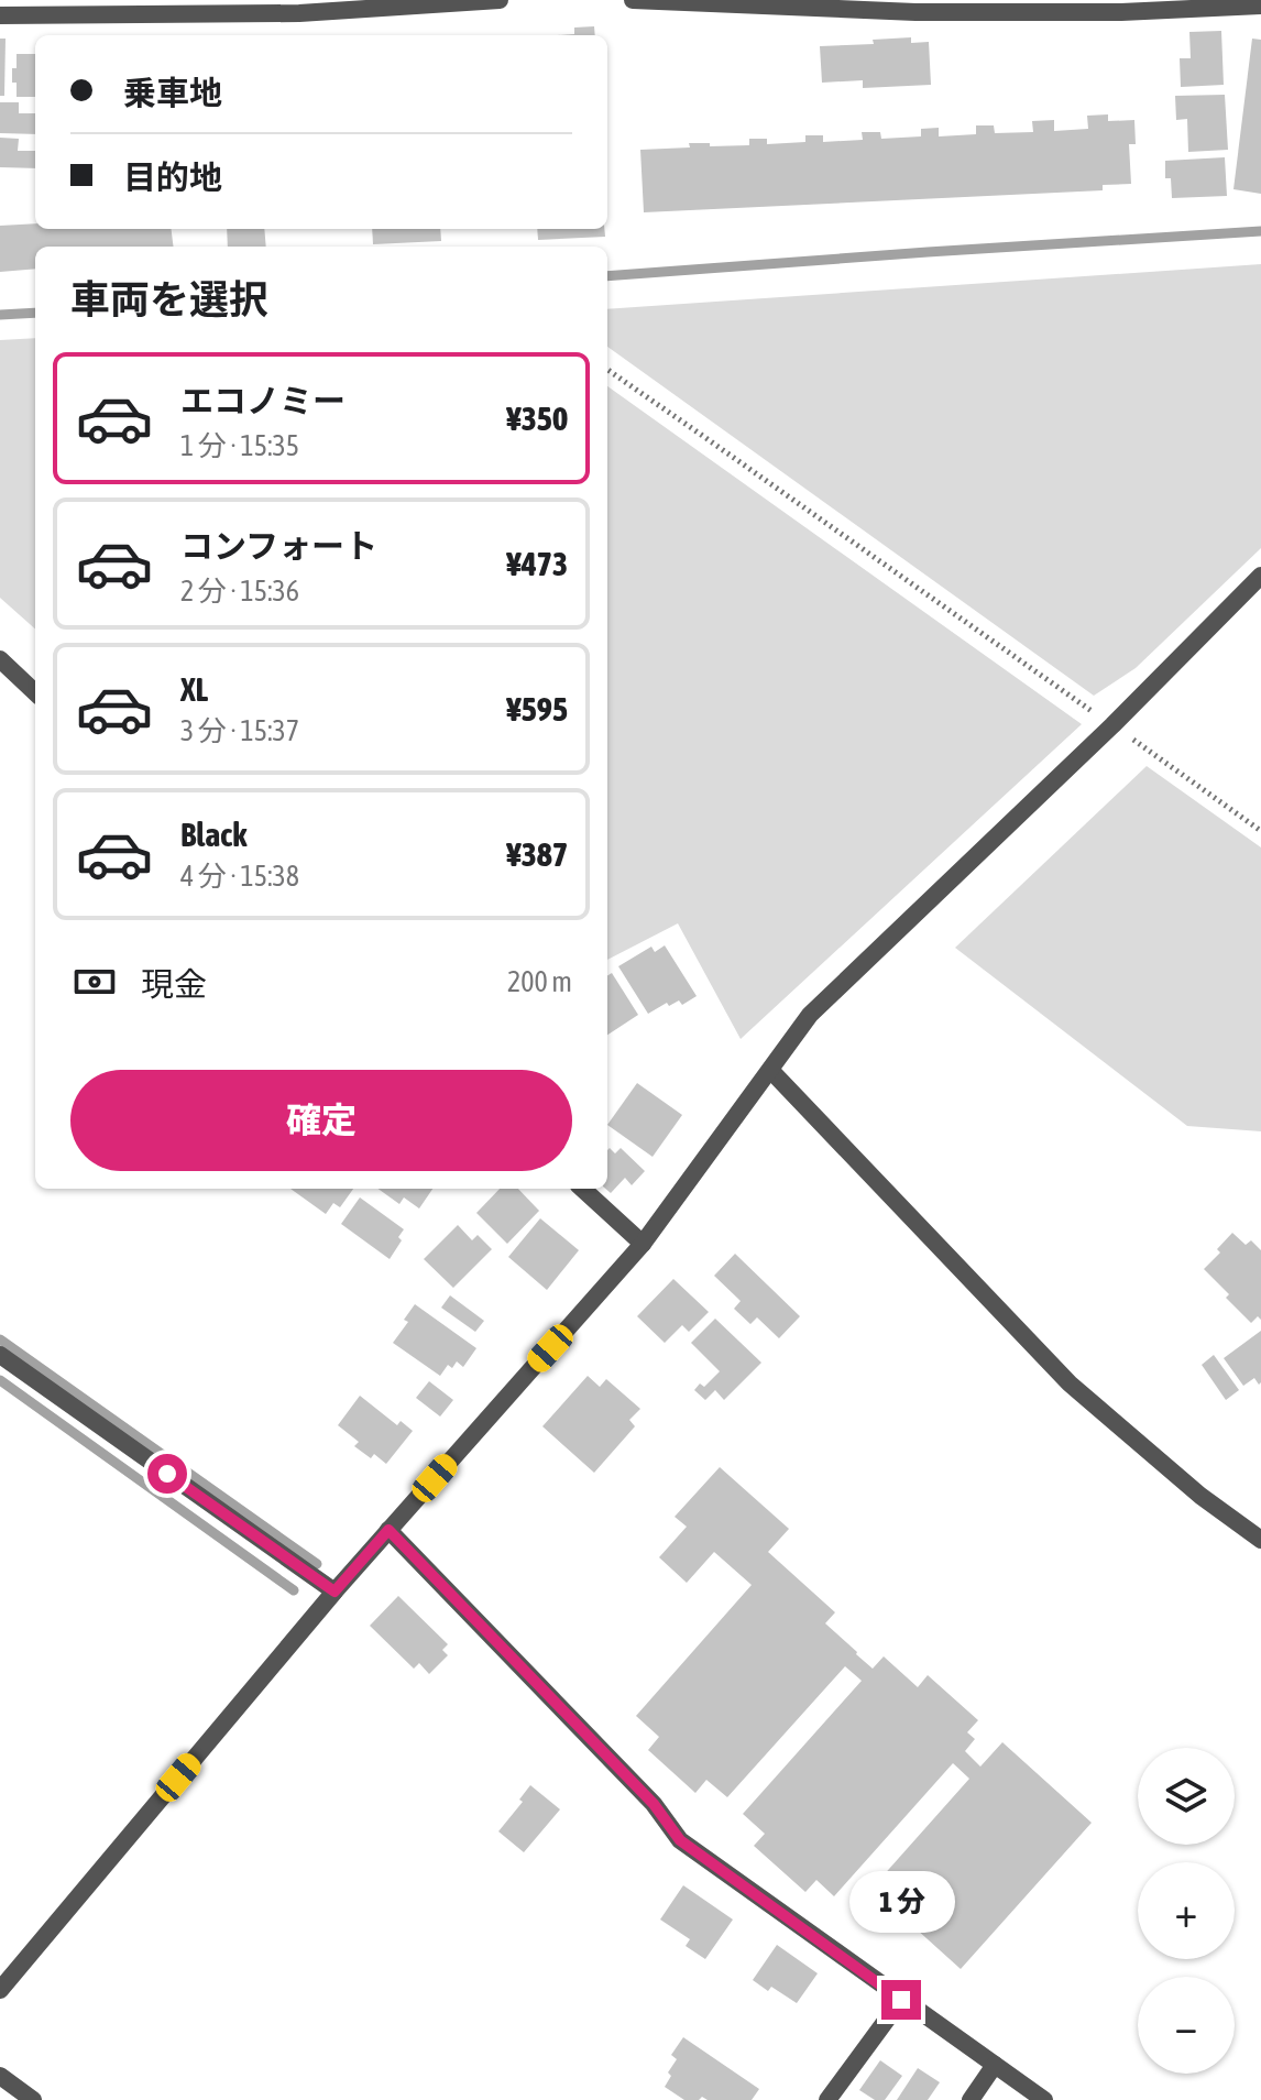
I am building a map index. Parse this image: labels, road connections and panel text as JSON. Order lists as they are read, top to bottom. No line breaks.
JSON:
{"page":{"banner":["乗車地","目的地"],"heading":"車両を選択","list":[{"name":"エコノミー","note":"1 分 · 15:35","value":"¥350"},{"name":"コンフォート","note":"2 分 · 15:36","value":"¥473"},{"name":"XL","note":"3 分 · 15:37","value":"¥595"},{"name":"Black","note":"4 分 · 15:38","value":"¥387"}],"pay":["現金","200 m"],"buttons":"確定","map_buttons":["+","−"],"bubble":"1 分"}}
